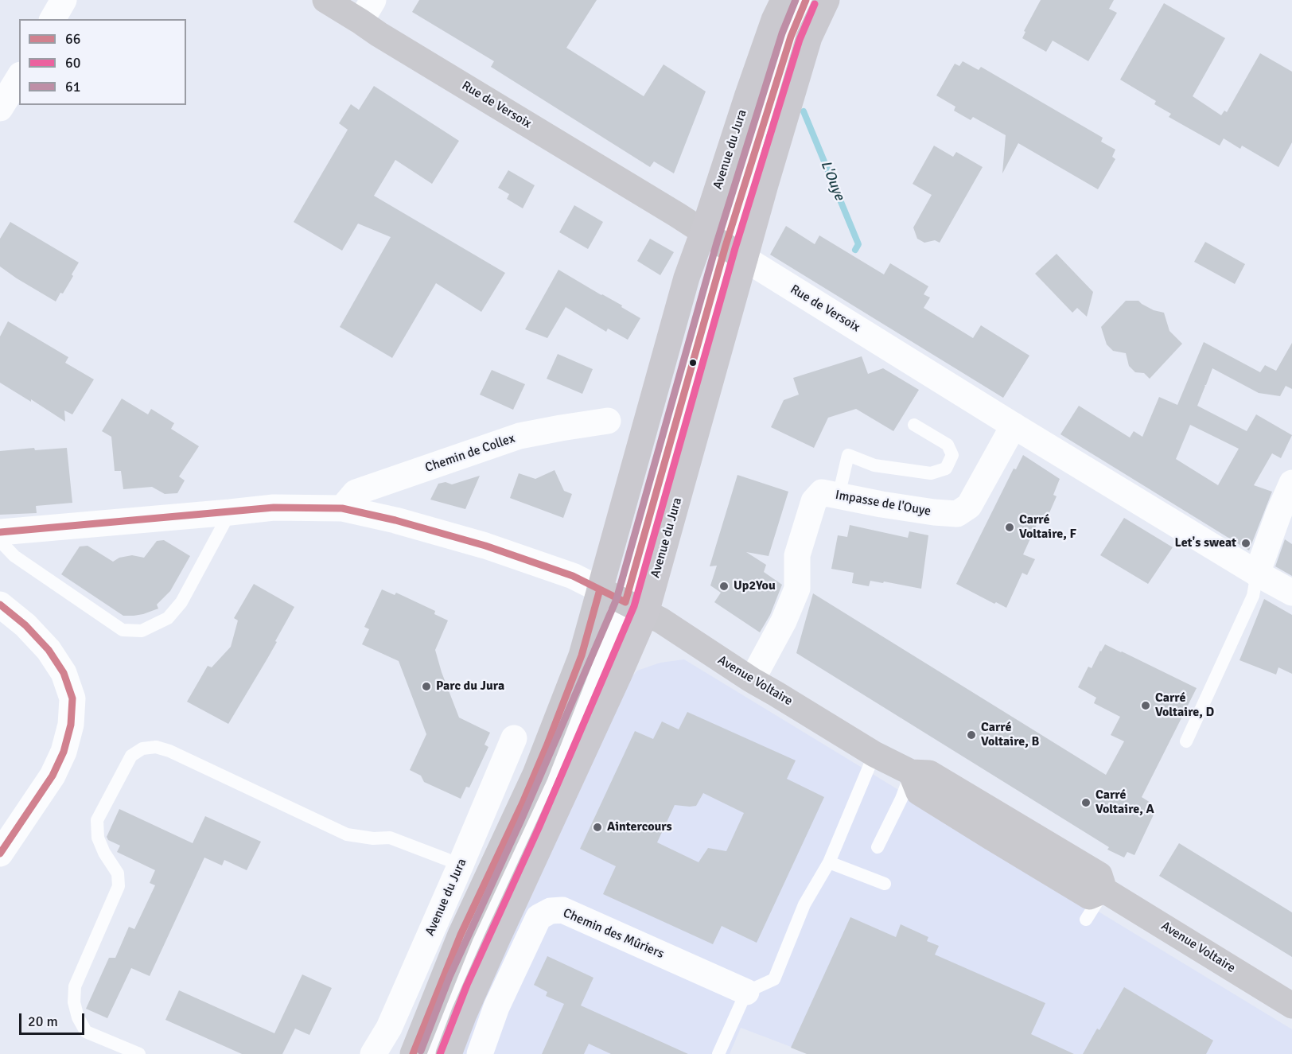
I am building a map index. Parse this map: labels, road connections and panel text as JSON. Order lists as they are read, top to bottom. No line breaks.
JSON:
{"streets":{"main road":["Rue de Versoix","Avenue du Jura","Avenue Voltaire"],"street":["Chemin de Collex","Impasse de l'Ouye","Chemin des Mûriers"]},"crossings":[["Rue de Versoix","Avenue du Jura"],["Rue de Versoix","Impasse de l'Ouye"],["Avenue du Jura","Avenue Voltaire"],["Impasse de l'Ouye","Avenue Voltaire"]],"water":["L'Ouye"],"places":["Carré Voltaire, F","Let's sweat","Up2You","Parc du Jura","Carré Voltaire, D","Carré Voltaire, B","Carré Voltaire, A","Aintercours"],"lines":["transit line 66","transit line 61","transit line 60"],"legend":["66","60","61"],"scale_bar":"20 m"}
